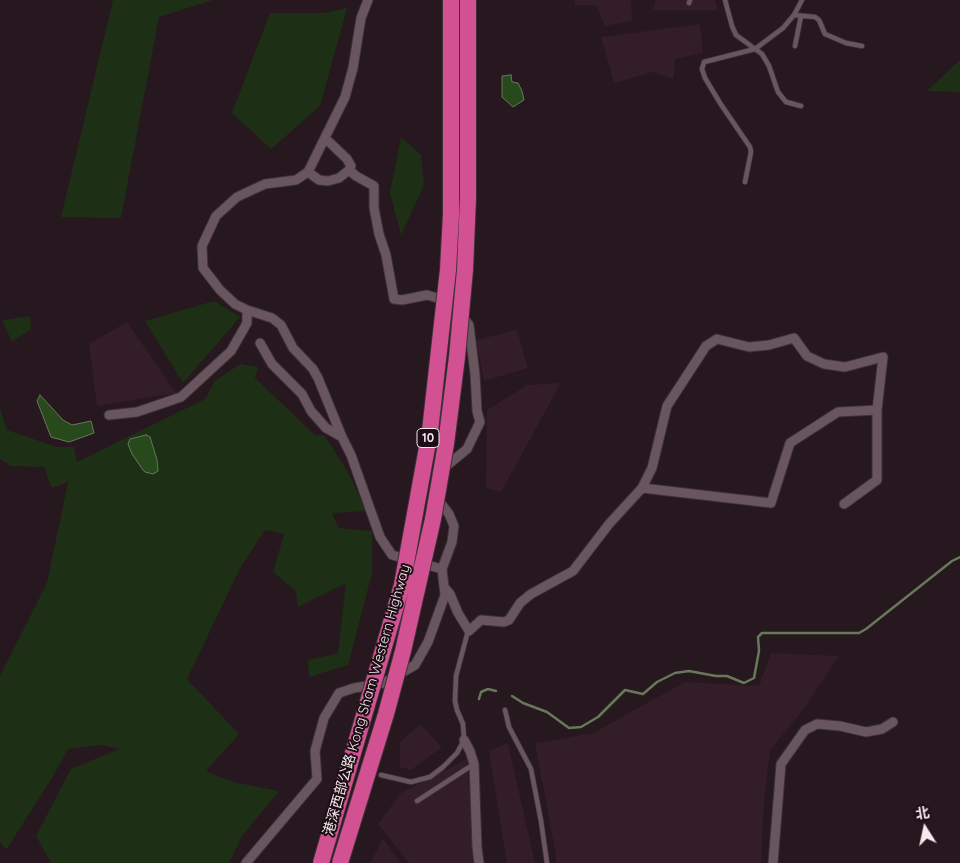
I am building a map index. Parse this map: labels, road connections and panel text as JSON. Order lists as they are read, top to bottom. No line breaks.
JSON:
{"streets":{"highway":["10","港深西部公路 Kong Sham Western Highway"]},"north":"top"}
